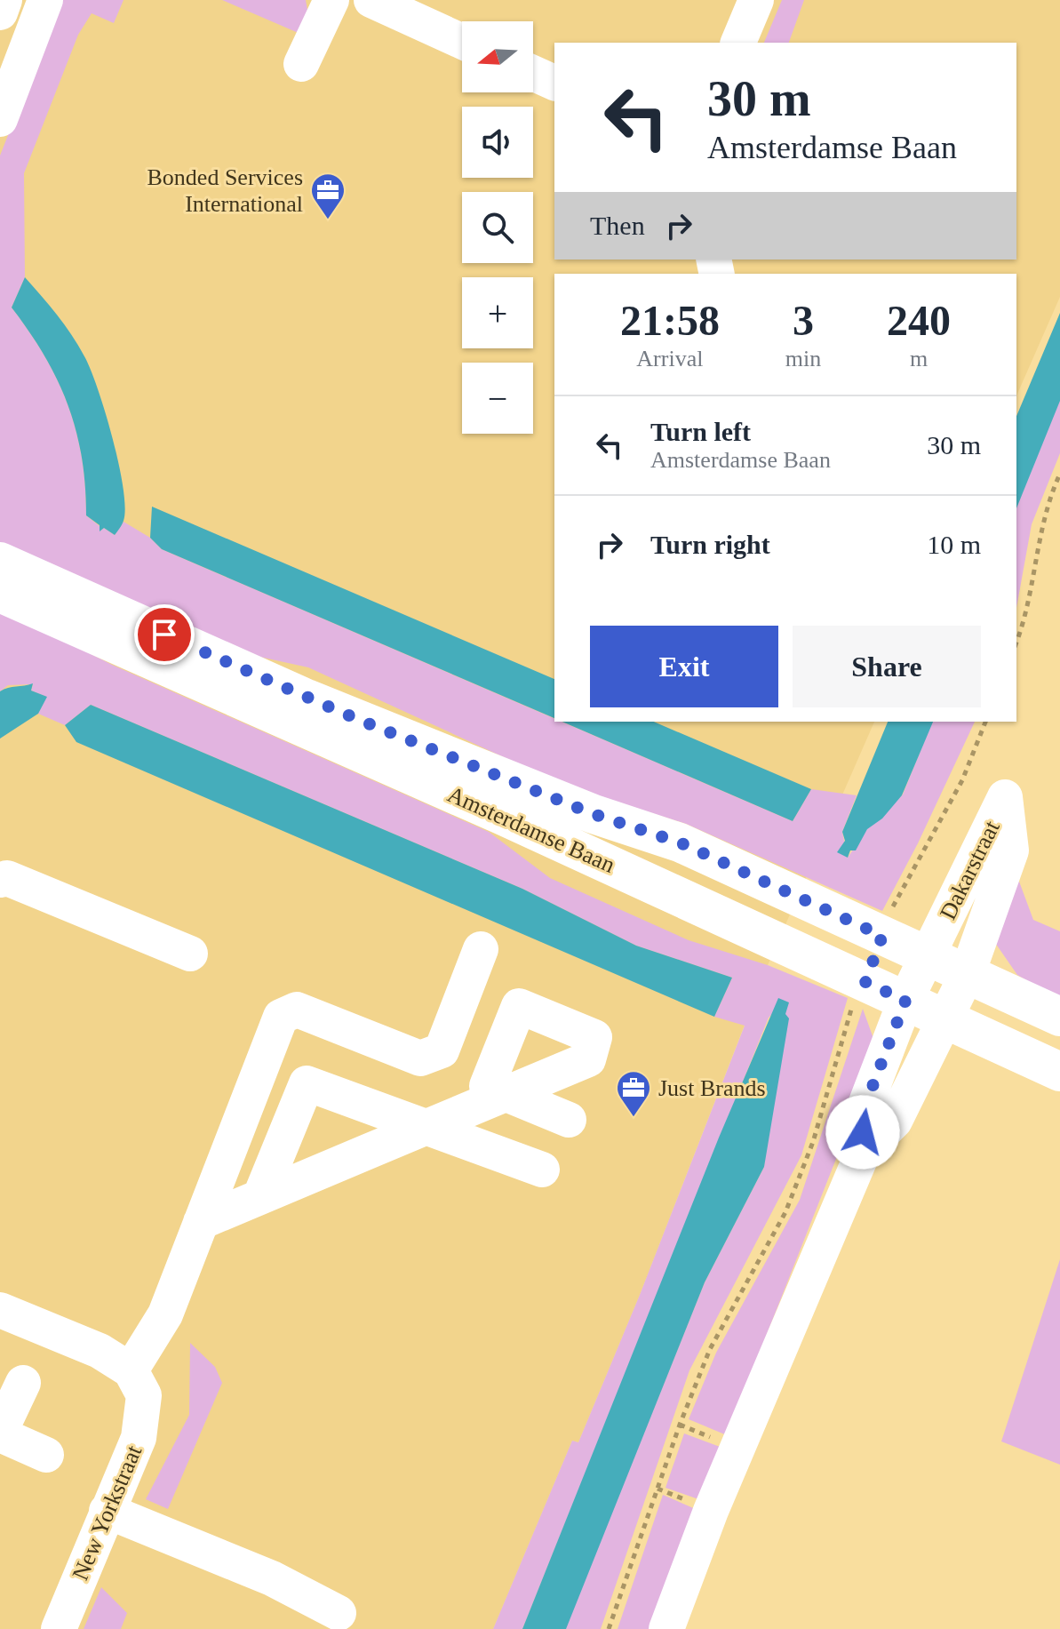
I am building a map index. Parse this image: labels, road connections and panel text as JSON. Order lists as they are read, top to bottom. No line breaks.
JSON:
{"streets":{"main road":["Amsterdamse Baan"],"street":["Dakarstraat","New Yorkstraat"]},"crossings":[["Amsterdamse Baan","Dakarstraat"]],"places":{"office":["Bonded Services International","Just Brands"]},"north":"left","page":{"map_buttons":["+","−"],"turn":["30 m","Amsterdamse Baan"],"then":"Then","eta":["21:58","Arrival","3","min","240","m"],"list":[{"name":"Turn left","note":"Amsterdamse Baan","value":"30 m"},{"name":"Turn right","value":"10 m"}],"buttons":["Exit","Share"]}}
